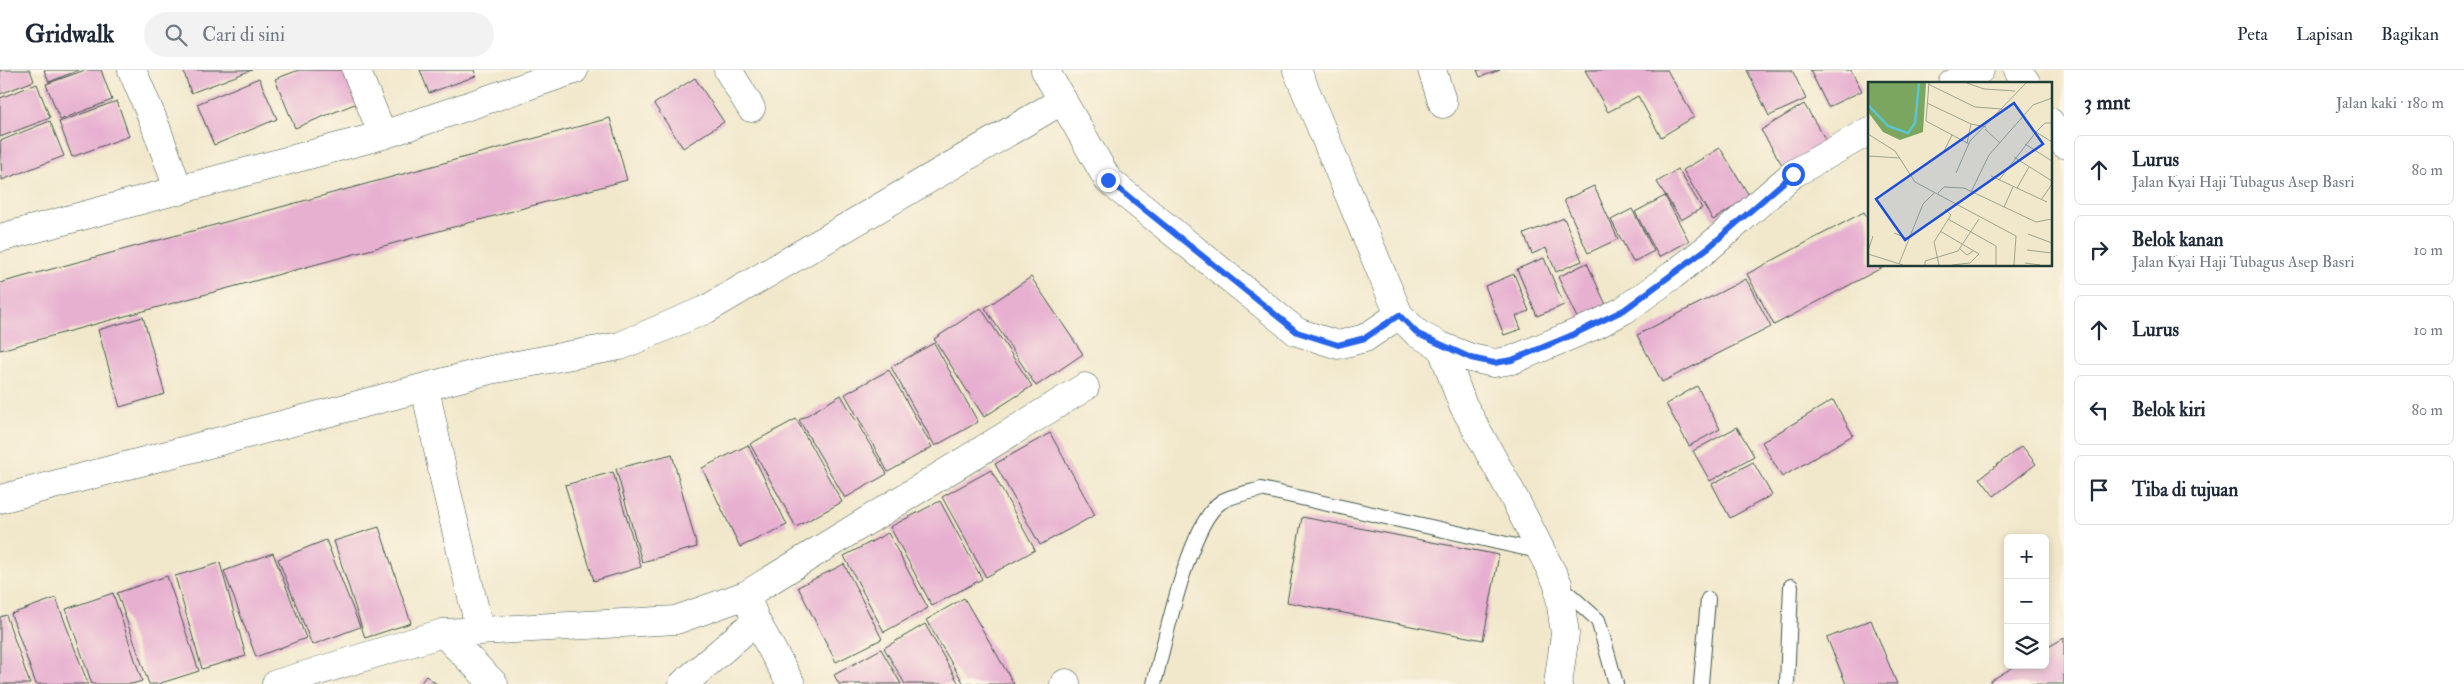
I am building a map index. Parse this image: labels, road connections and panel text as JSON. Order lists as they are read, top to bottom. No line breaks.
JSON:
{"page":{"header":"Gridwalk","search":"Cari di sini","nav":["Peta","Lapisan","Bagikan"],"heading":["3 mnt","Jalan kaki · 180 m"],"list":[["Lurus","Jalan Kyai Haji Tubagus Asep Basri","80 m"],["Belok kanan","Jalan Kyai Haji Tubagus Asep Basri","10 m"],["Lurus","10 m"],["Belok kiri","80 m"],"Tiba di tujuan"],"map_buttons":["+","−"]}}
